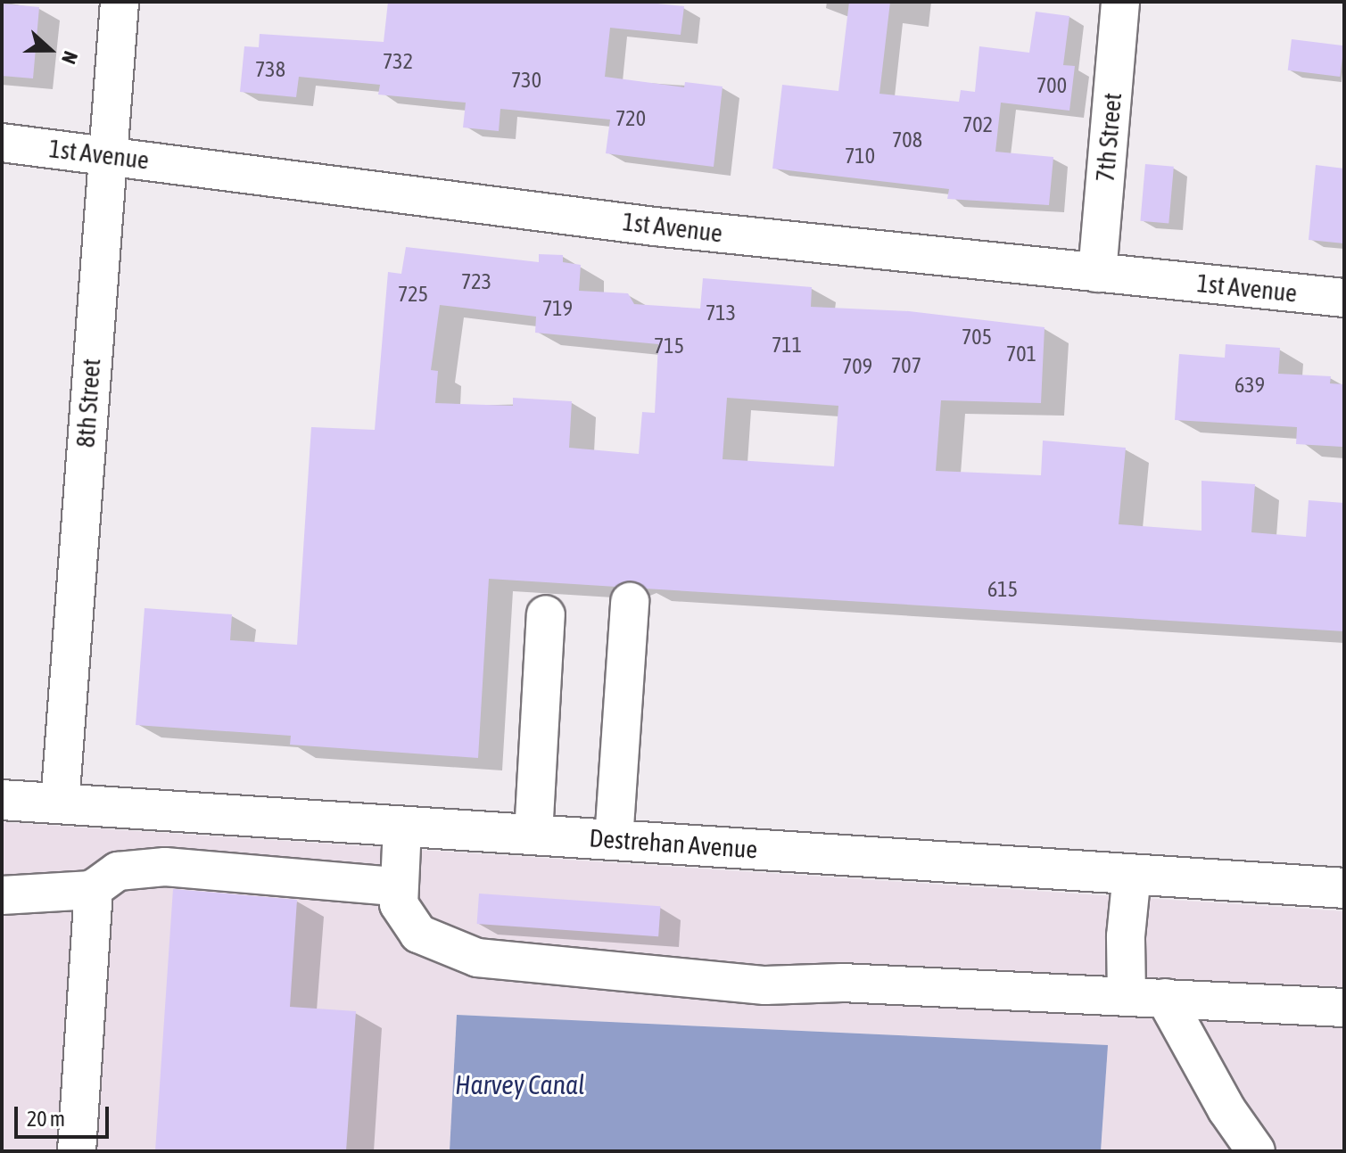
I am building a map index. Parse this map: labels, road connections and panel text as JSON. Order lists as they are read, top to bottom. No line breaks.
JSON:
{"streets":{"main road":["Destrehan Avenue"],"street":["7th Street","1st Avenue","8th Street"]},"crossings":[["7th Street","1st Avenue"],["1st Avenue","8th Street"],["8th Street","Destrehan Avenue"]],"water":["Harvey Canal"],"house_numbers":["732","738","730","700","720","702","708","710","723","725","719","713","705","711","715","701","707","709","639","615"],"scale_bar":"20 m","north":"right"}
